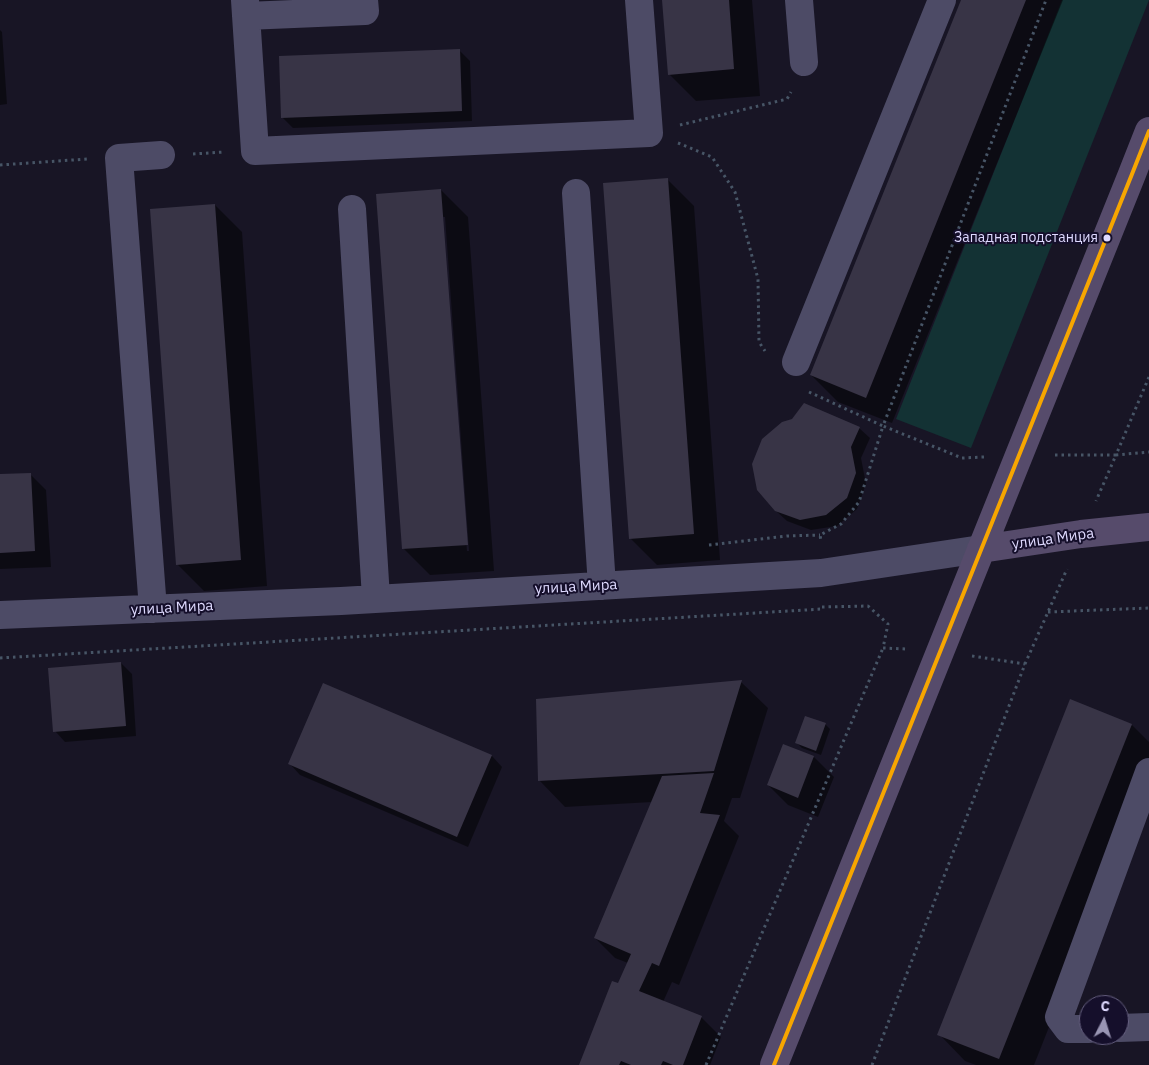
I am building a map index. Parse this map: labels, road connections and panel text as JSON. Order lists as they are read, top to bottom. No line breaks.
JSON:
{"streets":{"main road":["улица Мира"]},"places":["Западная подстанция"],"north":"top"}
